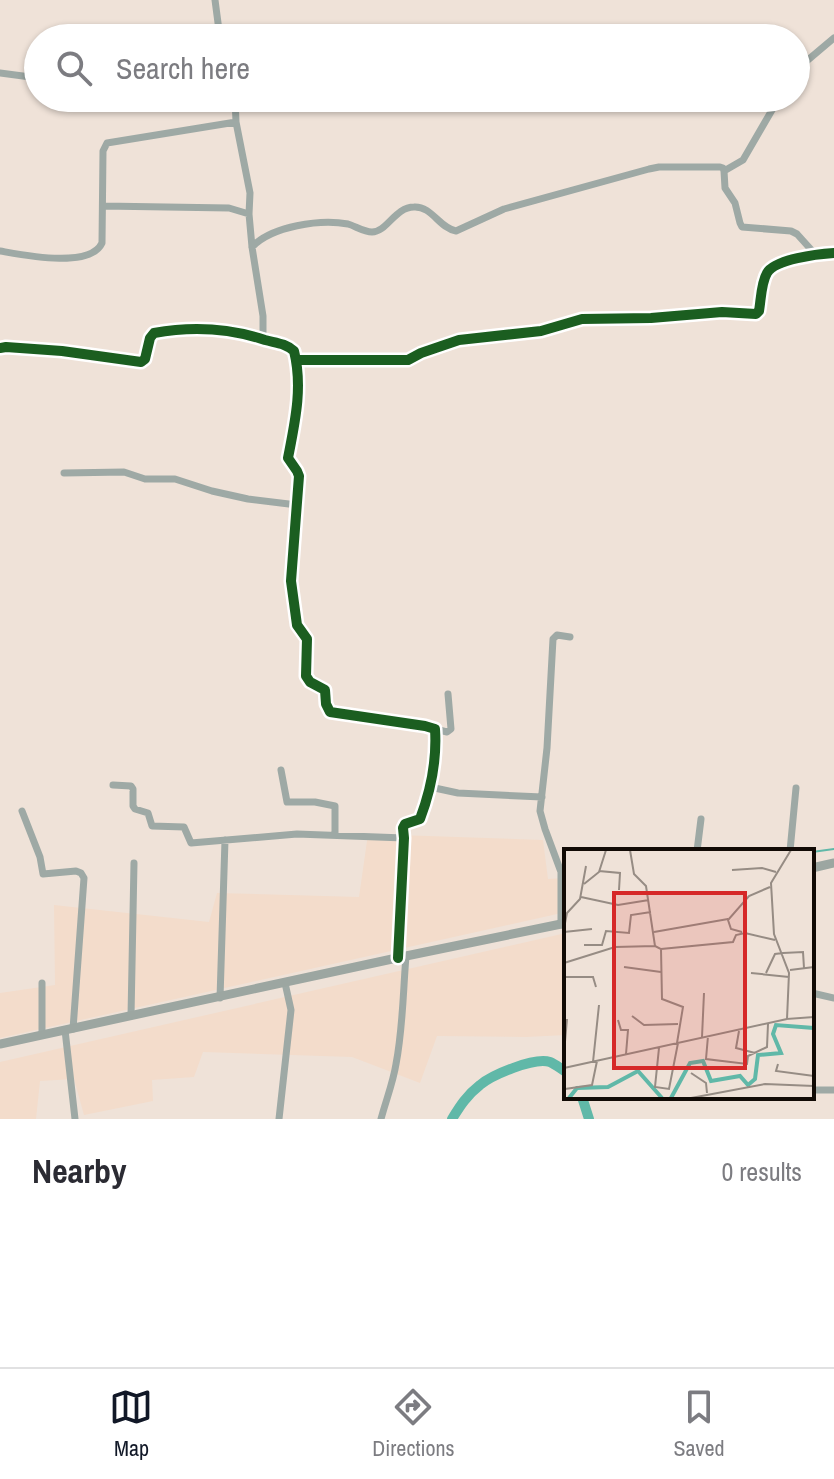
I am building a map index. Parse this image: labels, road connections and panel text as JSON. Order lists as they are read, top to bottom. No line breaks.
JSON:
{"page":{"search":"Search here","heading":["Nearby","0 results"],"nav":["Map","Directions","Saved"]}}
